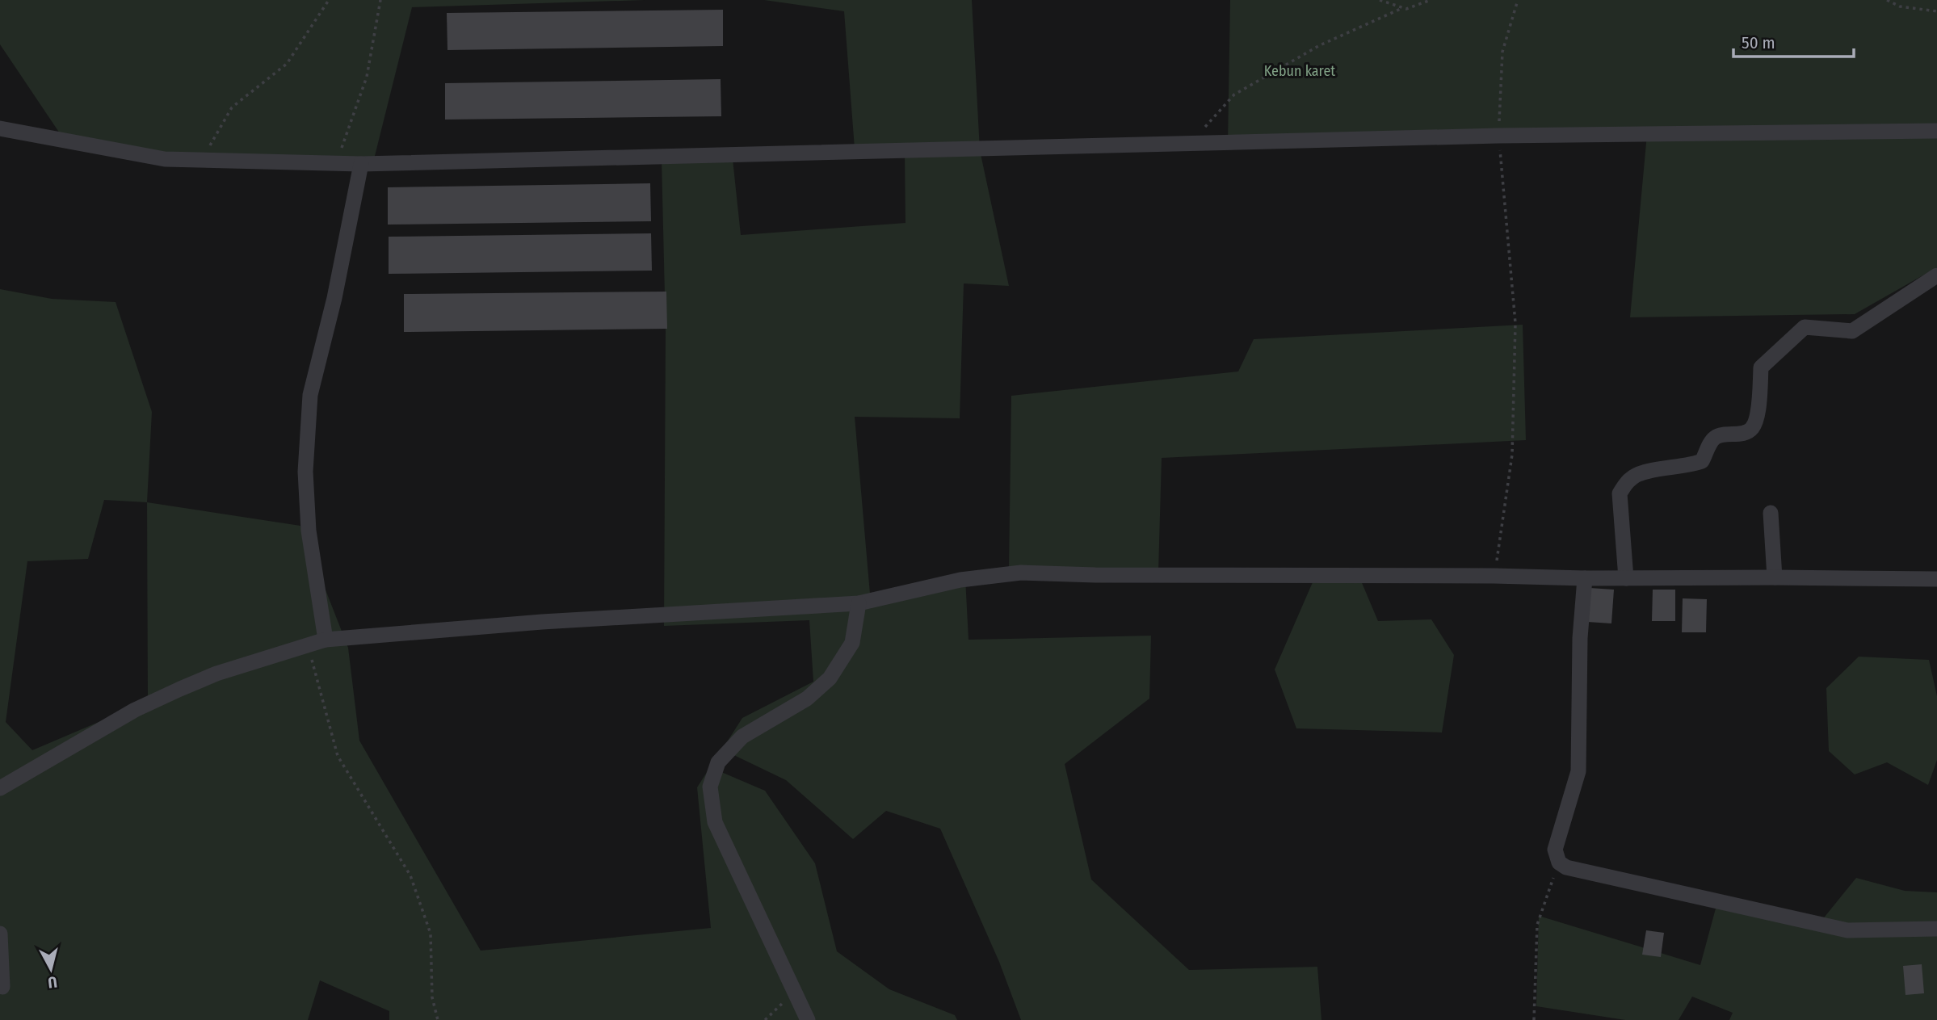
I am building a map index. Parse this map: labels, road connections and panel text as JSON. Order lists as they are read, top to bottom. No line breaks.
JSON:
{"parks":["Kebun karet"],"scale_bar":"50 m","north":"bottom"}
